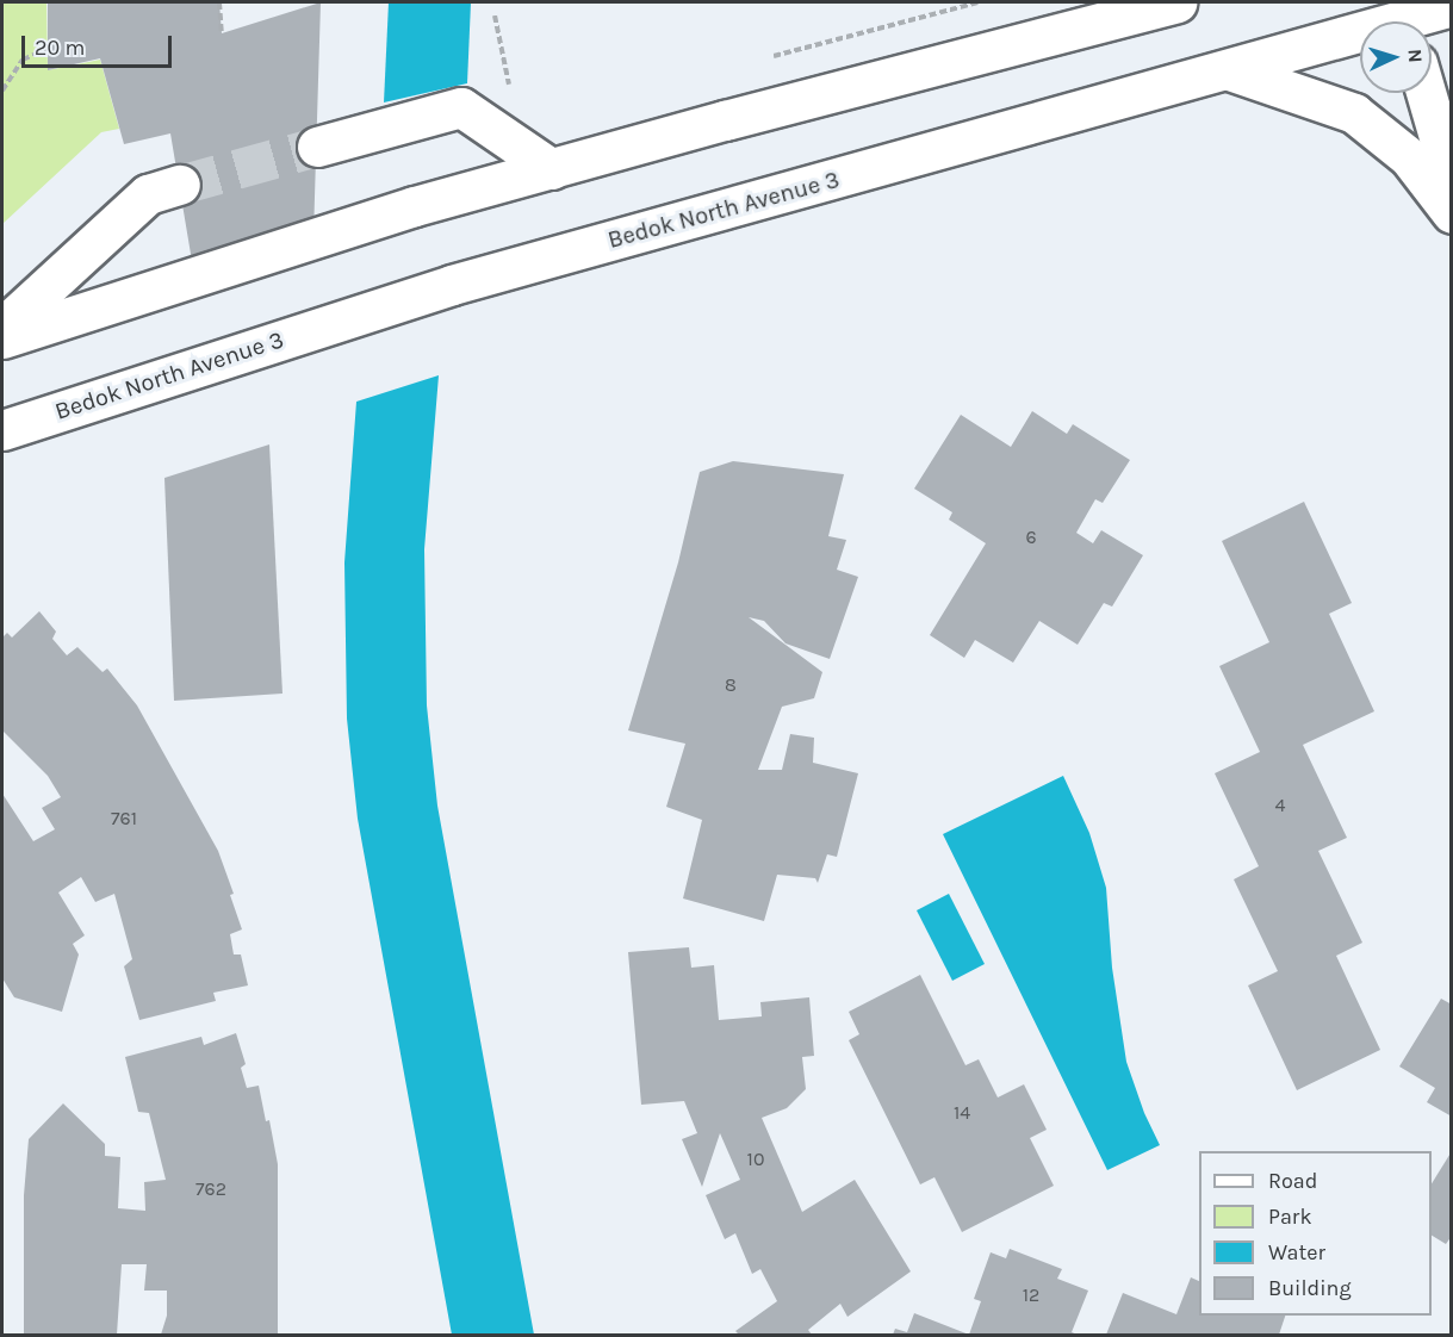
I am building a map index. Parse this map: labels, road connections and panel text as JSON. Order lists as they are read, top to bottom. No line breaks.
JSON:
{"streets":{"main road":["Bedok North Avenue 3"]},"house_numbers":["6","8","4","761","14","10","762","12"],"legend":["Road","Park","Water","Building"],"scale_bar":"20 m","north":"right"}
